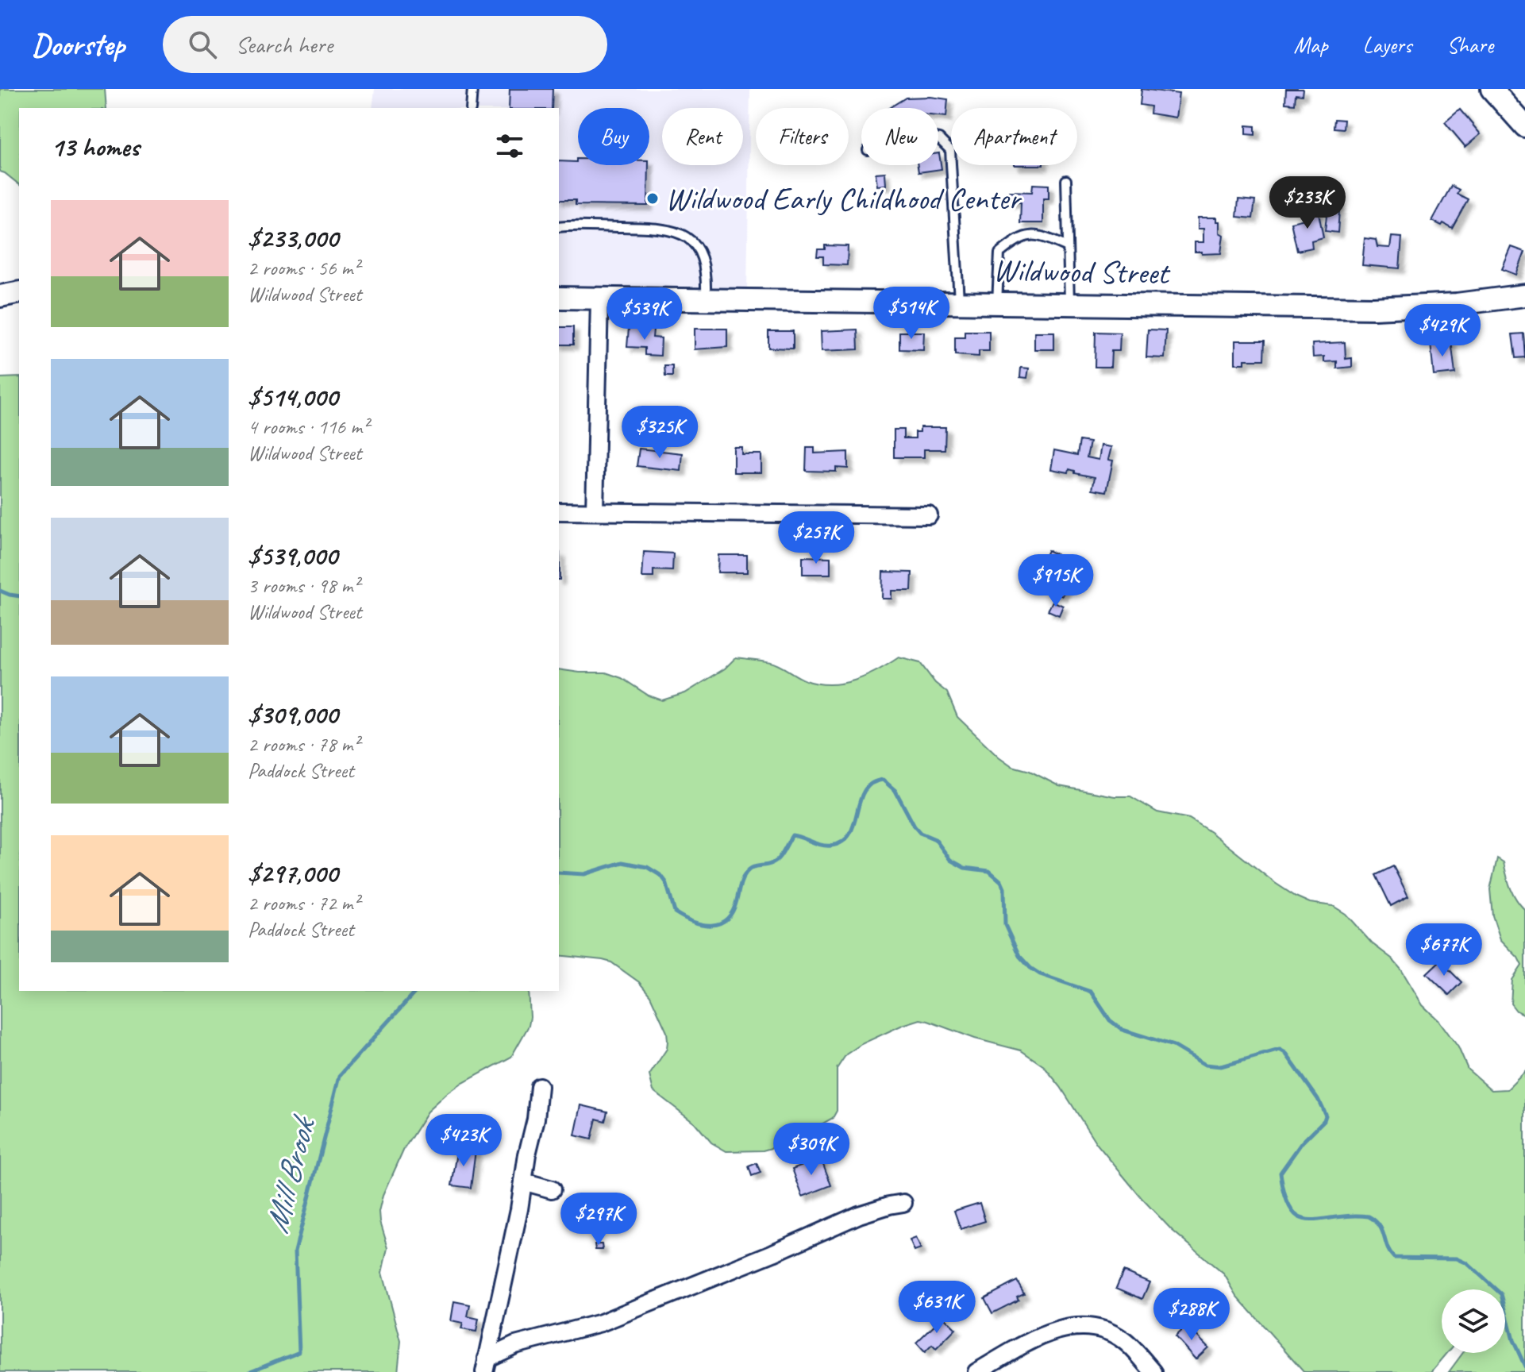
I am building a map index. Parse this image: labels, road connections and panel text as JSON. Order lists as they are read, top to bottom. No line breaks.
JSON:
{"streets":{"street":["Wildwood Street"]},"water":["Mill Brook"],"places":["Wildwood Early Childhood Center"],"page":{"header":"Doorstep","search":"Search here","nav":["Map","Layers","Share"],"chip":["Buy","Rent","Filters","New","Apartment"],"heading":"13 homes","price":["$233K","$514K","$539K","$429K","$325K","$257K","$915K","$677K","$423K","$309K","$297K","$631K","$288K"],"list":[{"name":"$233,000","note":"2 rooms · 56 m² · Wildwood Street"},{"name":"$514,000","note":"4 rooms · 116 m² · Wildwood Street"},{"name":"$539,000","note":"3 rooms · 98 m² · Wildwood Street"},{"name":"$309,000","note":"2 rooms · 78 m² · Paddock Street"},{"name":"$297,000","note":"2 rooms · 72 m² · Paddock Street"}]}}
